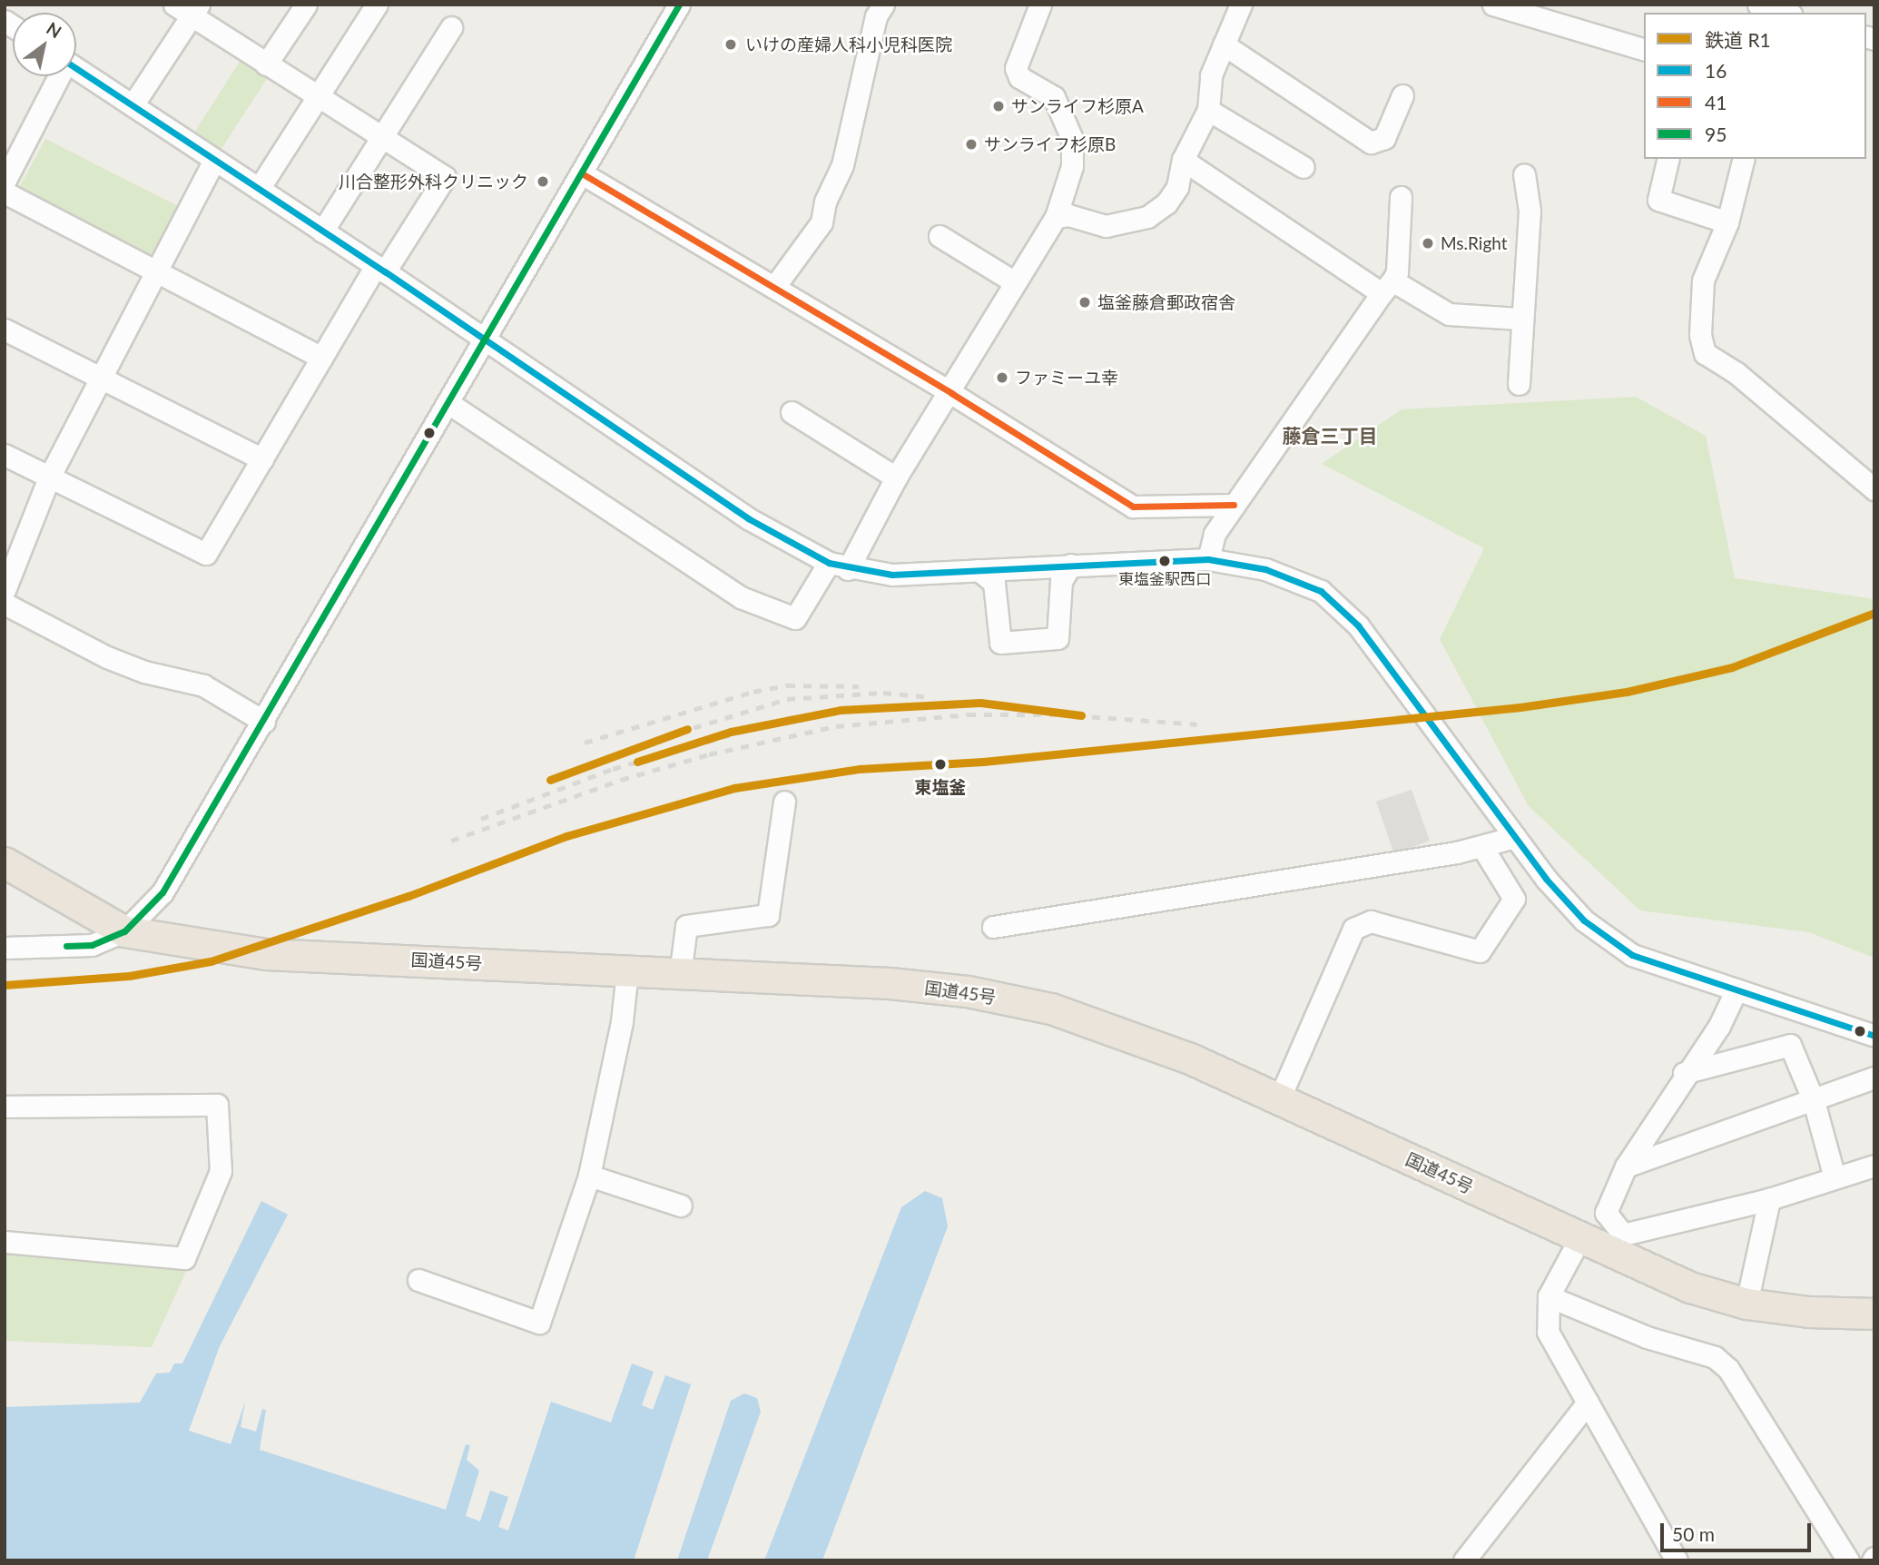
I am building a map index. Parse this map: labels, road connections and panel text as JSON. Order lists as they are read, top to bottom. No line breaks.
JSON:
{"streets":{"highway":["国道45号"]},"districts":["藤倉三丁目"],"places":["いけの産婦人科小児科医院","サンライフ杉原A","サンライフ杉原B","川合整形外科クリニック","Ms.Right","塩釜藤倉郵政宿舎","ファミーユ幸","東塩釜駅西口","東塩釜"],"lines":["transit line 95","transit line 16","transit line 41","rail line R1"],"legend":["鉄道 R1","16","41","95"],"scale_bar":"50 m","north":"top right"}
